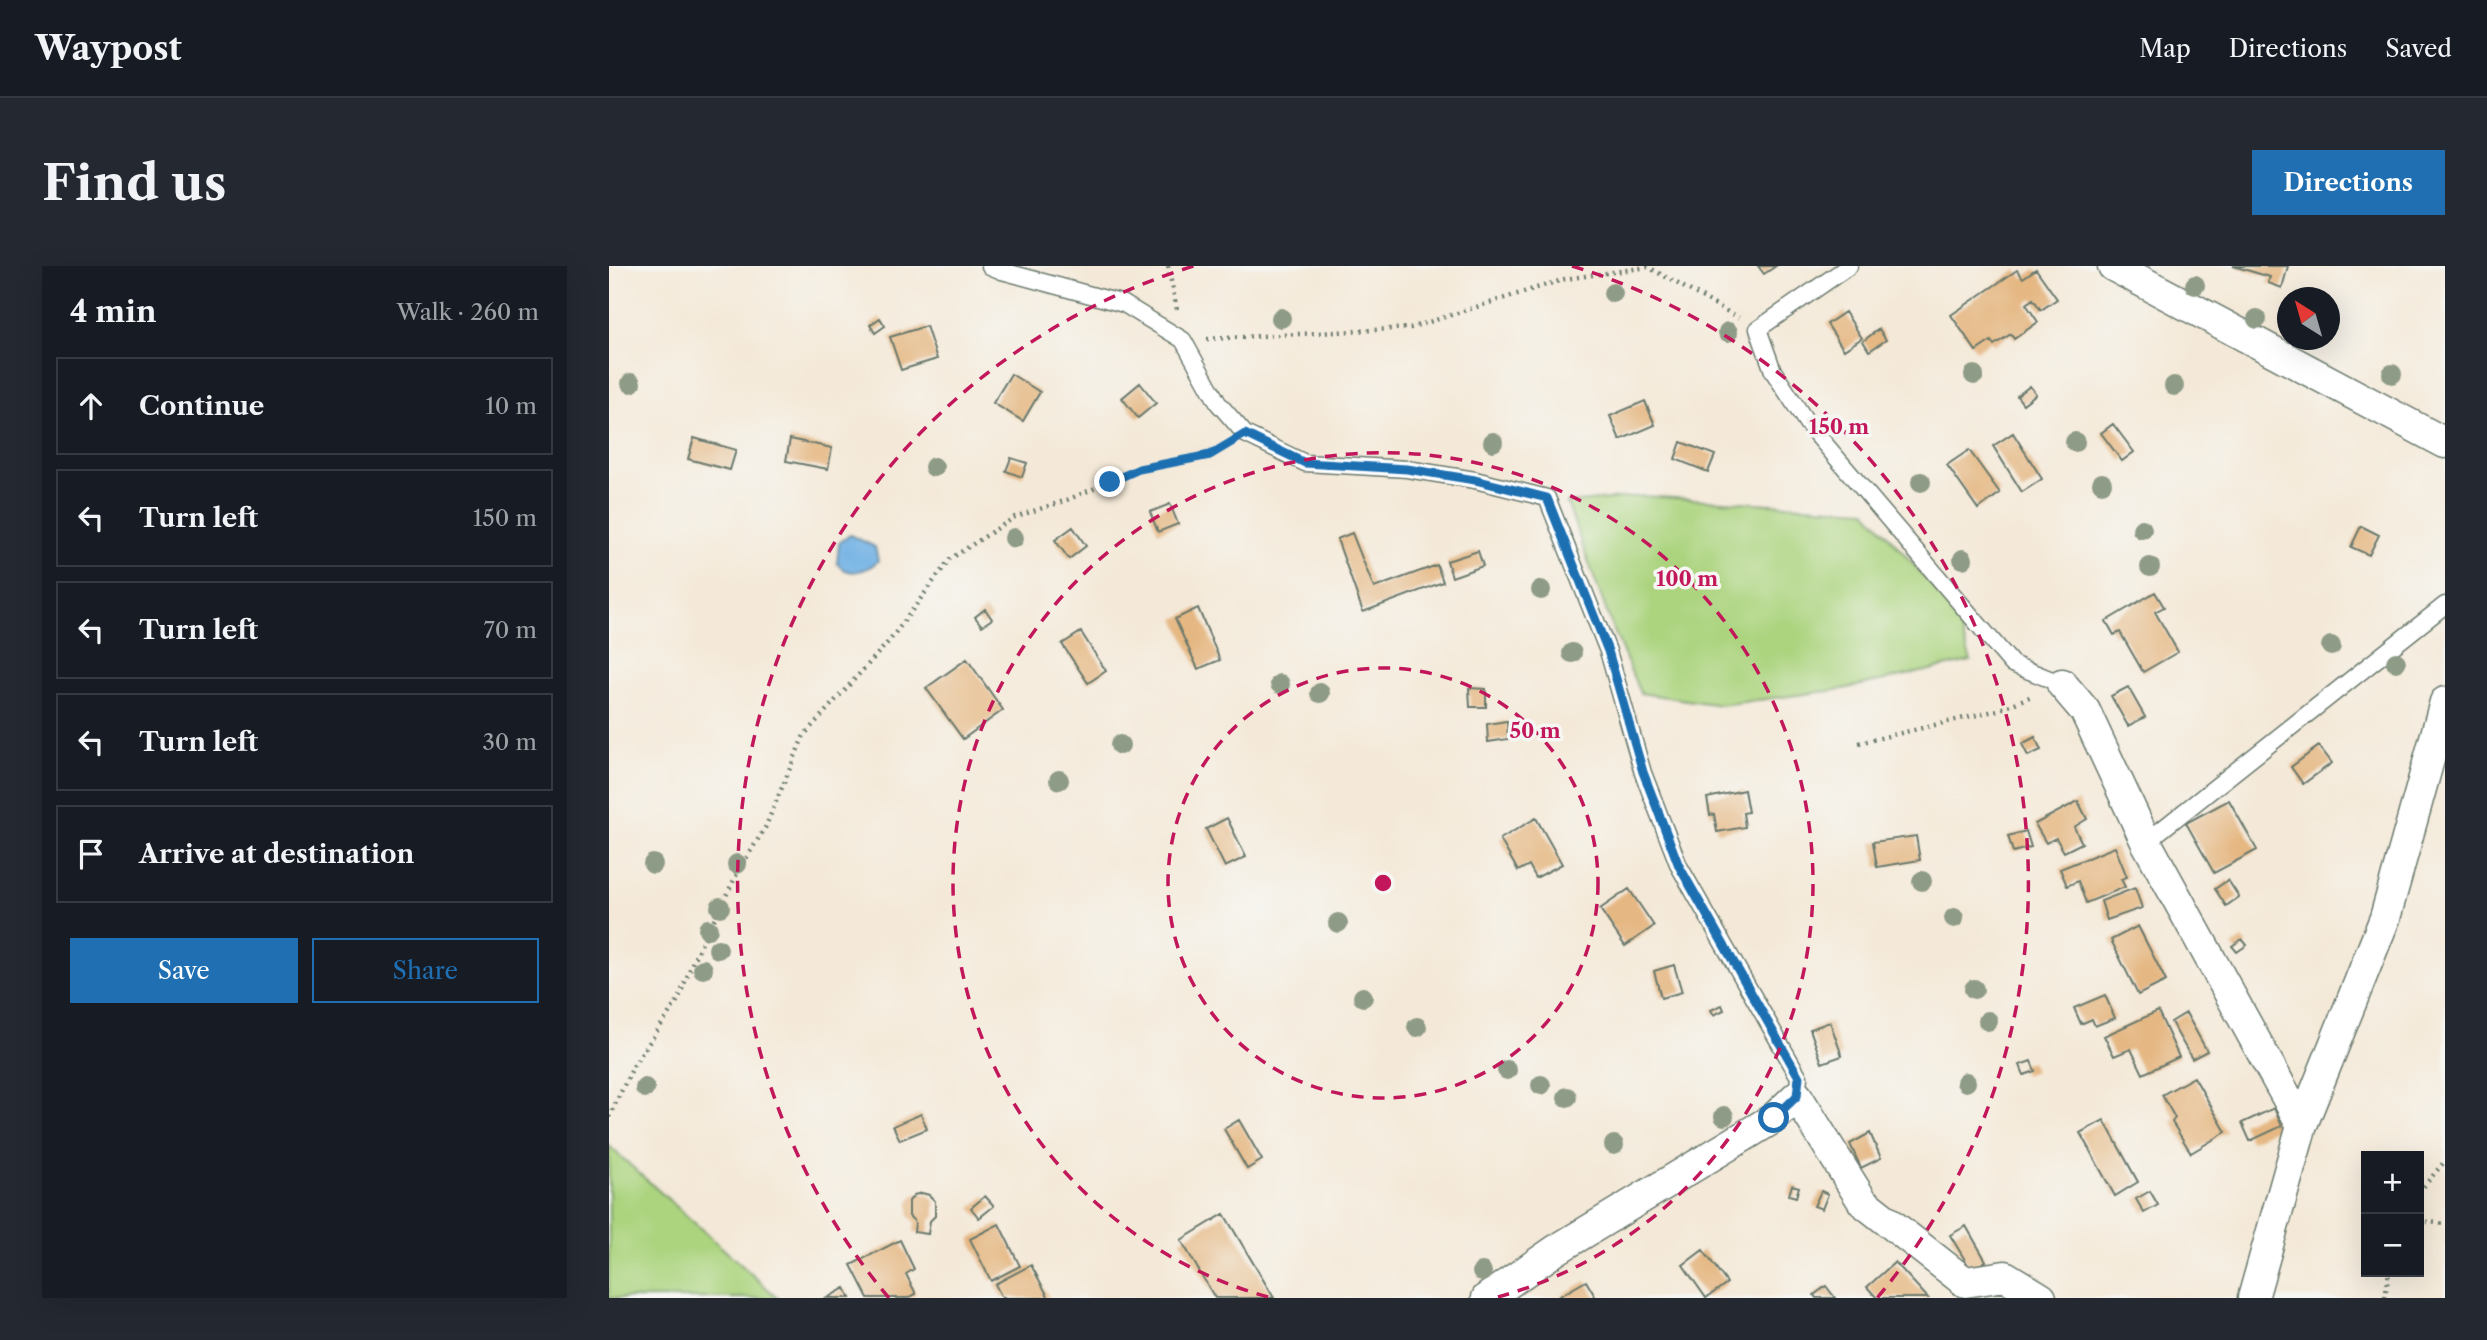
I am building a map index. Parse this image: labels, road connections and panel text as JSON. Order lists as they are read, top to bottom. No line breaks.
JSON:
{"north":"top left","page":{"header":"Waypost","nav":["Map","Directions","Saved"],"buttons":["Directions",["Save","Share"]],"title":"Find us","heading":["4 min","Walk · 260 m"],"list":[["Continue","10 m"],["Turn left","150 m"],["Turn left","70 m"],["Turn left","30 m"],"Arrive at destination"],"map_buttons":["+","−"]},"rings":["150 m","100 m","50 m"]}
